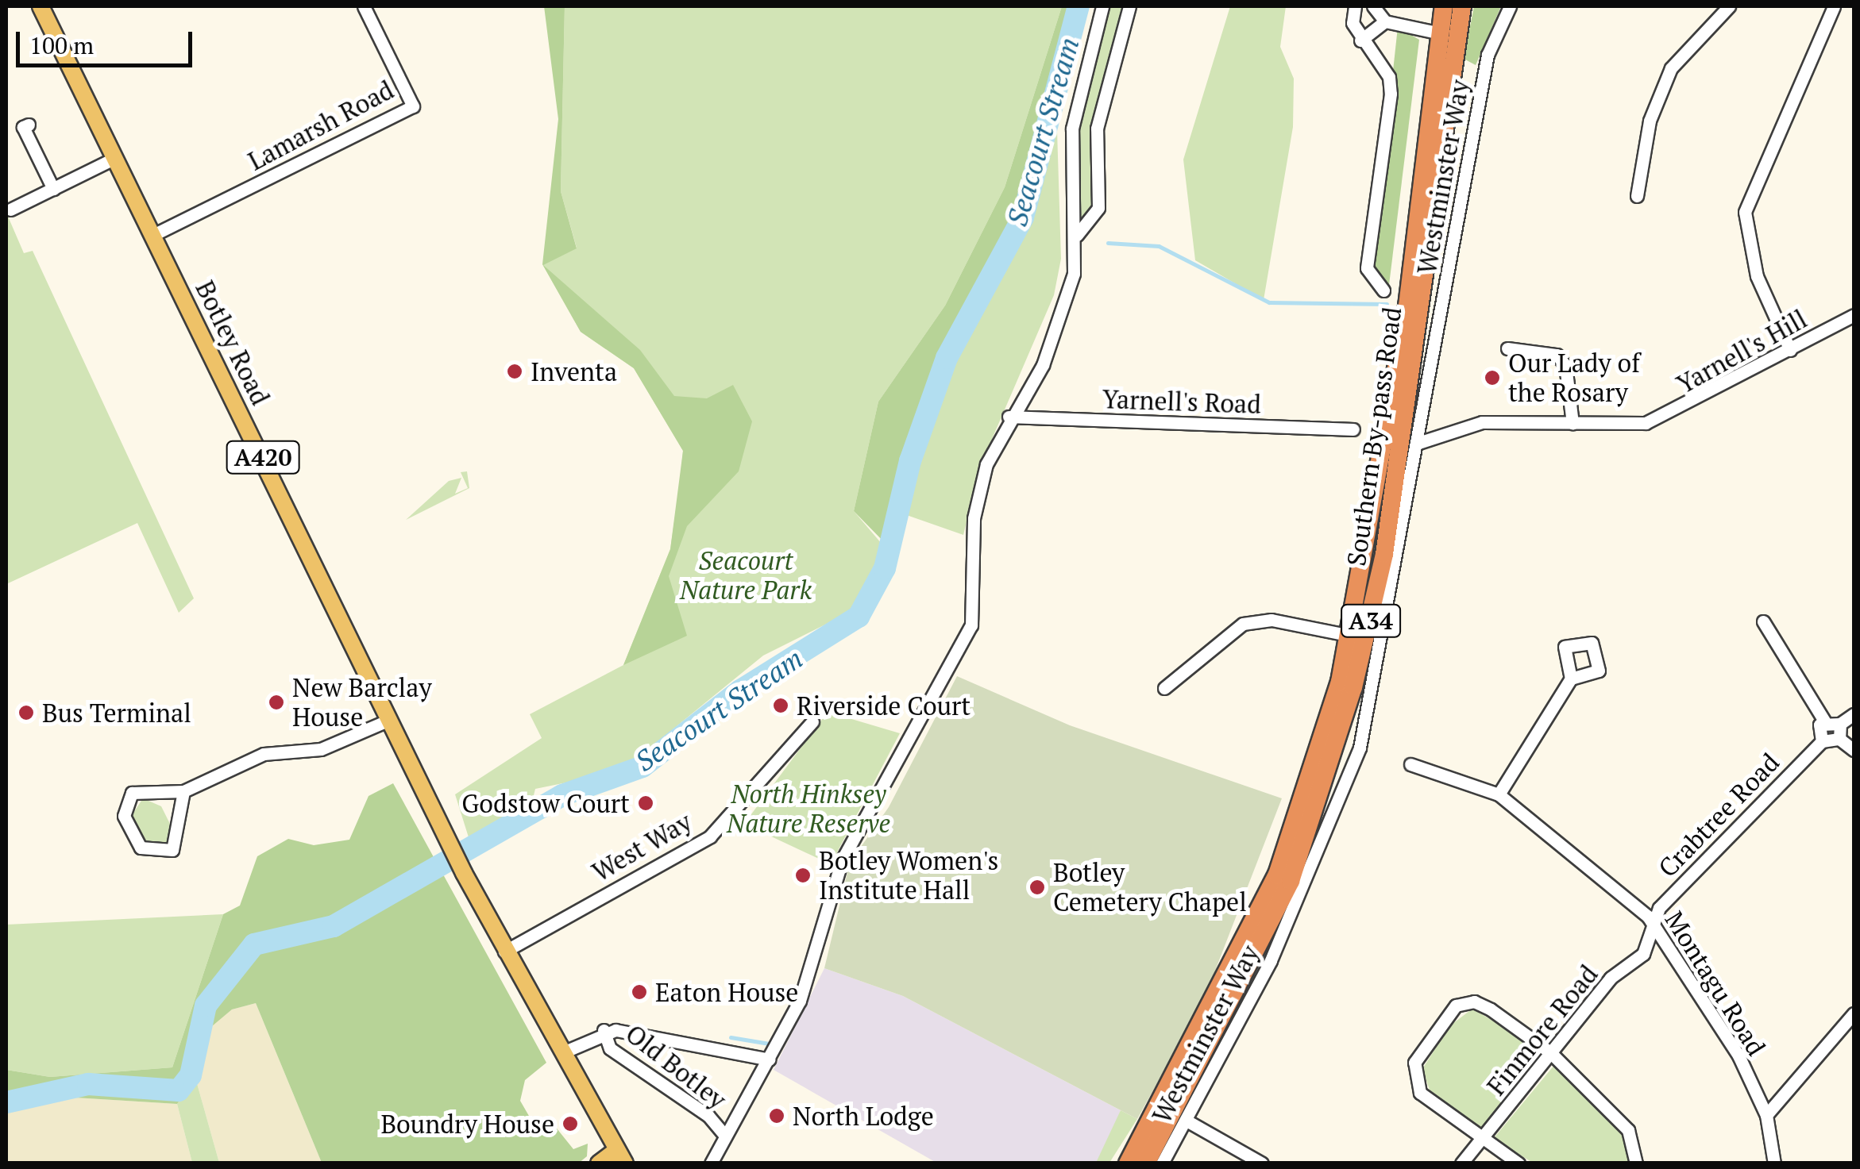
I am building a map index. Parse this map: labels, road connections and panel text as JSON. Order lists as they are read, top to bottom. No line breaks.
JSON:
{"streets":{"highway":["Southern By-pass Road","A34"],"main road":["Botley Road","A420"],"street":["Lamarsh Road","Westminster Way","Yarnell's Hill","Yarnell's Road","Crabtree Road","West Way","Montagu Road","Finmore Road","Old Botley"]},"crossings":[["Lamarsh Road","Botley Road"],["Westminster Way","Yarnell's Hill"],["Botley Road","A420"],["Botley Road","West Way"],["A420","West Way"],["Crabtree Road","Montagu Road"],["Crabtree Road","Finmore Road"],["Montagu Road","Finmore Road"]],"water":["Seacourt Stream"],"parks":["Seacourt Nature Park","North Hinksey Nature Reserve"],"places":["Inventa","Our Lady of the Rosary","New Barclay House","Riverside Court","Bus Terminal","Godstow Court","Botley Women's Institute Hall","Botley Cemetery Chapel","Eaton House","North Lodge","Boundry House"],"scale_bar":"100 m"}
